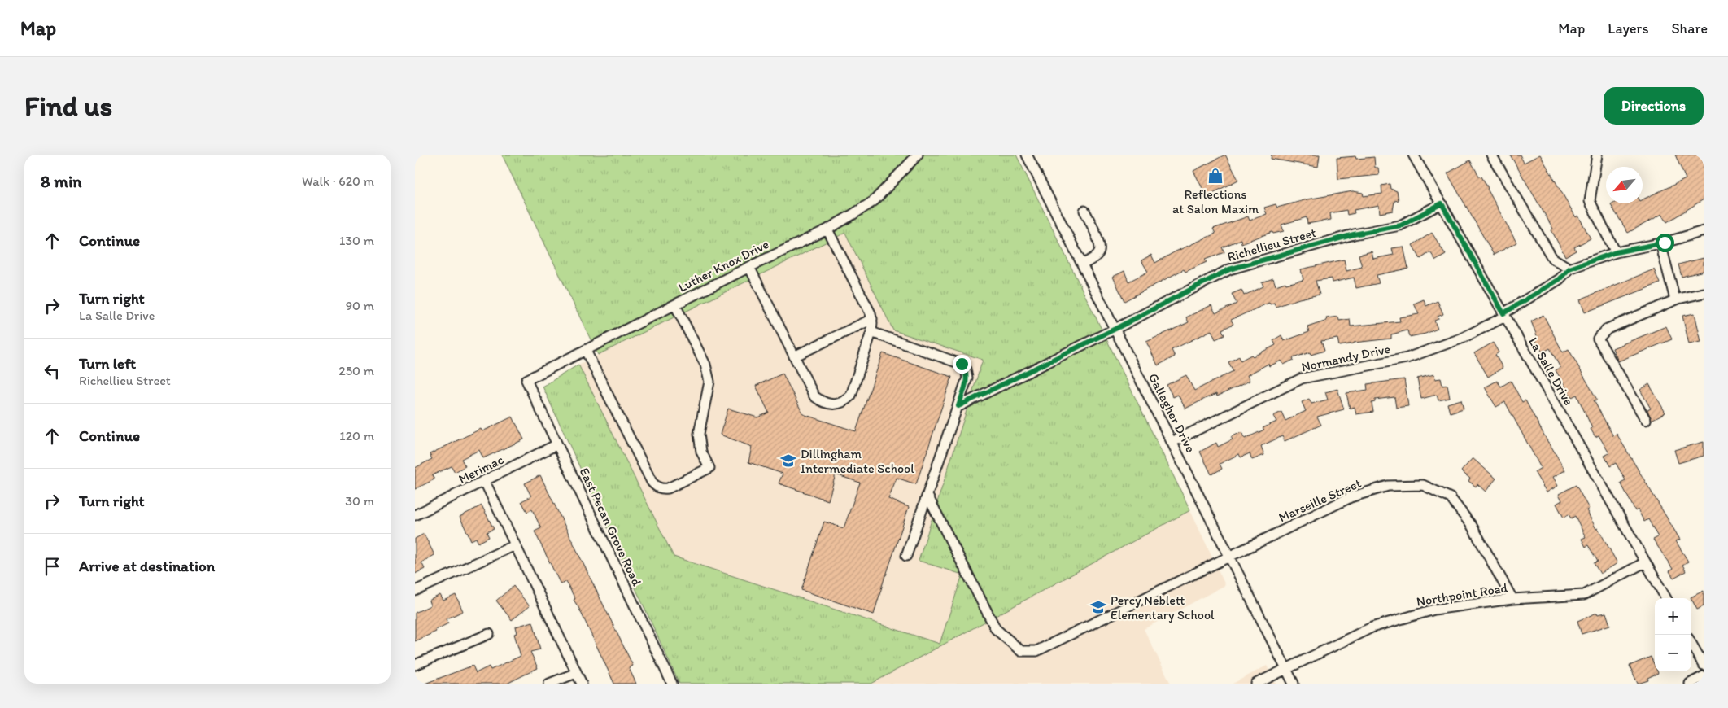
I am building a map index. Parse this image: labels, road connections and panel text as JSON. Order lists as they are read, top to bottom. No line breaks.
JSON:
{"streets":{"street":["Richellieu Street","Luther Knox Drive","Normandy Drive","La Salle Drive","Gallagher Drive","Merimac","Marseille Street","East Pecan Grove Road","Northpoint Road"]},"crossings":[["Richellieu Street","La Salle Drive"],["Richellieu Street","Gallagher Drive"],["Luther Knox Drive","East Pecan Grove Road"],["Normandy Drive","La Salle Drive"],["Normandy Drive","Gallagher Drive"],["La Salle Drive","Northpoint Road"],["Gallagher Drive","Marseille Street"],["Gallagher Drive","Northpoint Road"],["Merimac","East Pecan Grove Road"],["Marseille Street","Northpoint Road"]],"places":{"shop":["Reflections at Salon Maxim"],"school or university":["Dillingham Intermediate School","Percy Neblett Elementary School"]},"north":"bottom left","page":{"header":"Map","nav":["Map","Layers","Share"],"buttons":"Directions","title":"Find us","heading":["8 min","Walk · 620 m"],"list":[["Continue","130 m"],["Turn right","La Salle Drive","90 m"],["Turn left","Richellieu Street","250 m"],["Continue","120 m"],["Turn right","30 m"],"Arrive at destination"],"map_buttons":["+","−"]}}
